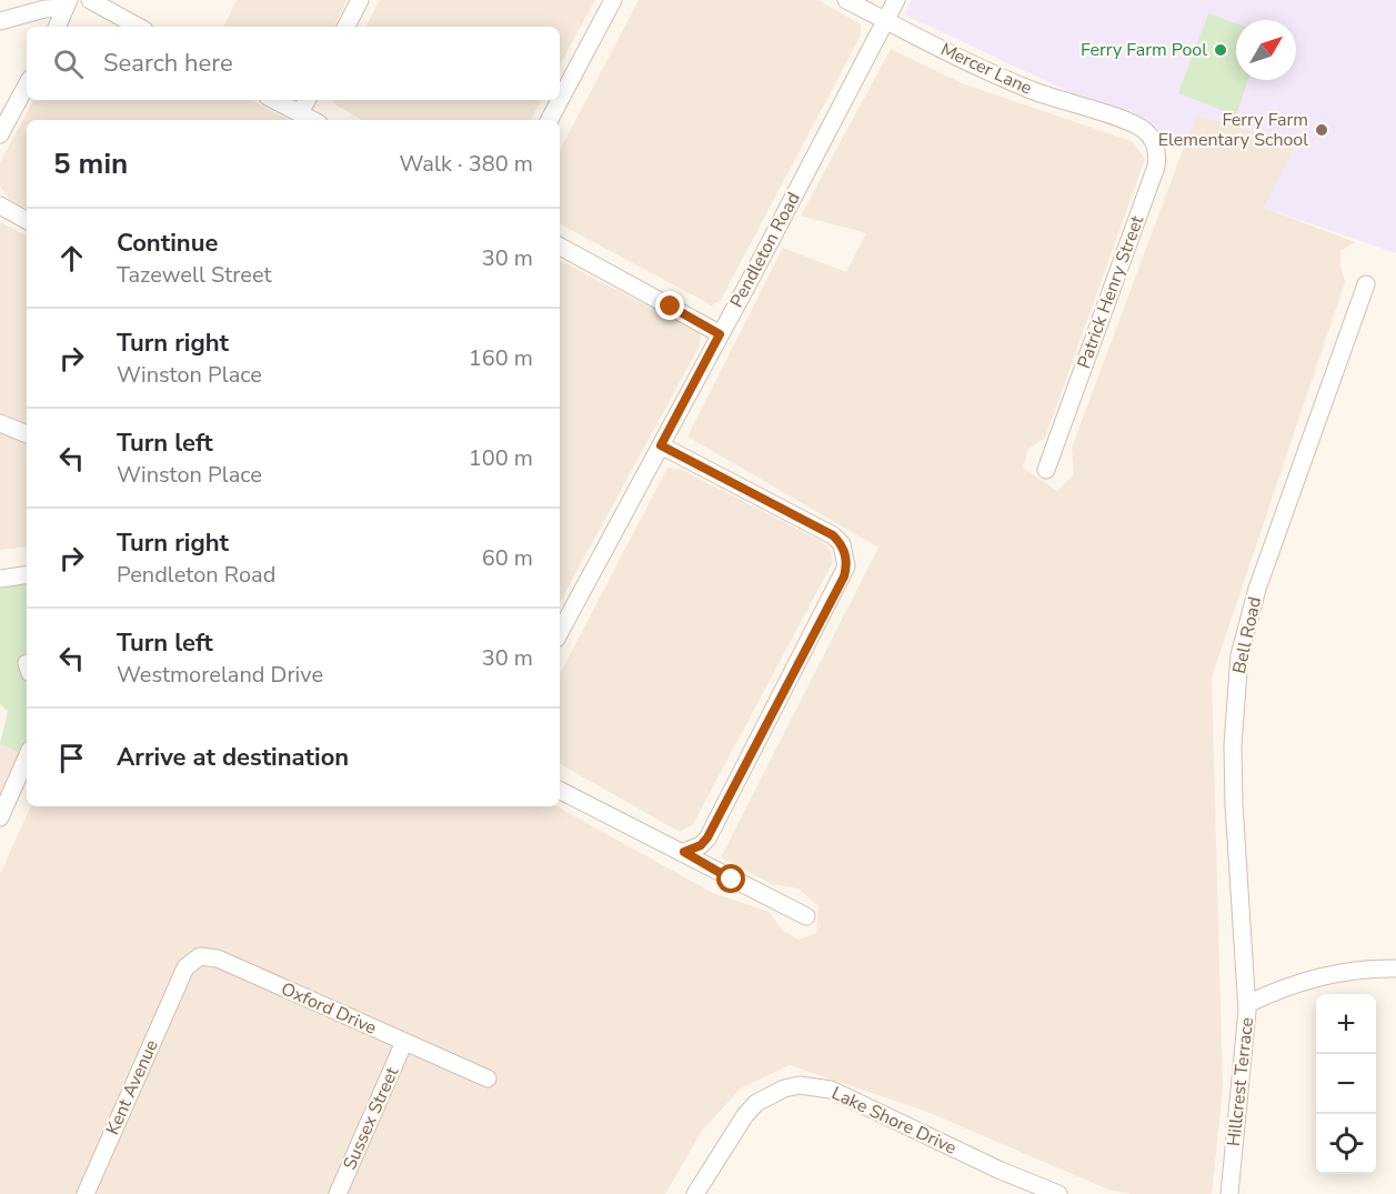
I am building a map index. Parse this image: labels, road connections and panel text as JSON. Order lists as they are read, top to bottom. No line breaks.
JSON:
{"streets":{"street":["Mercer Lane","Pendleton Road","Patrick Henry Street","Bell Road","Oxford Drive","Hillcrest Terrace","Kent Avenue","Sussex Street","Lake Shore Drive"]},"crossings":[["Mercer Lane","Pendleton Road"],["Mercer Lane","Patrick Henry Street"],["Bell Road","Hillcrest Terrace"],["Oxford Drive","Kent Avenue"],["Oxford Drive","Sussex Street"]],"places":["Ferry Farm Pool","Ferry Farm Elementary School"],"north":"top right","page":{"search":"Search here","heading":["5 min","Walk · 380 m"],"list":[["Continue","Tazewell Street","30 m"],["Turn right","Winston Place","160 m"],["Turn left","Winston Place","100 m"],["Turn right","Pendleton Road","60 m"],["Turn left","Westmoreland Drive","30 m"],"Arrive at destination"],"map_buttons":["+","−"]}}
